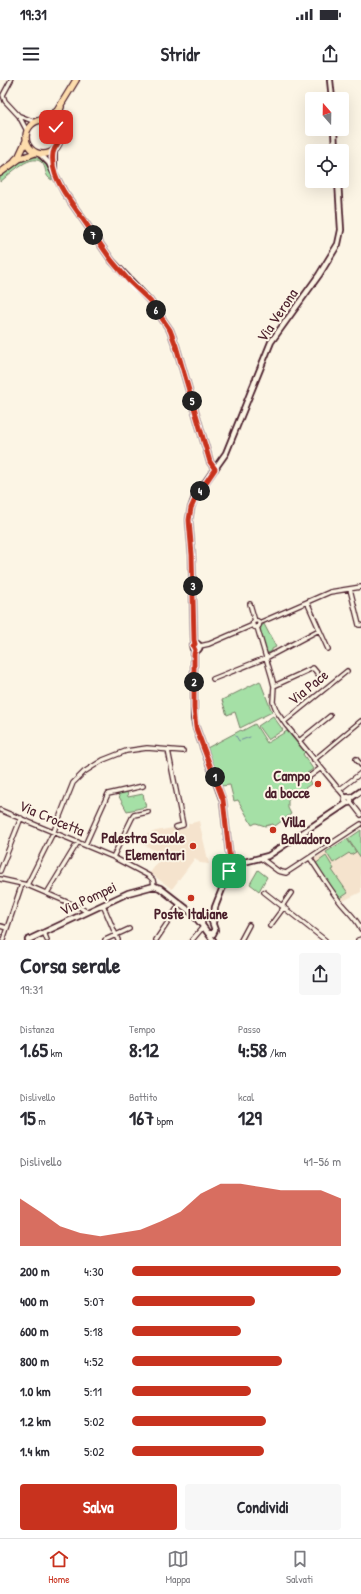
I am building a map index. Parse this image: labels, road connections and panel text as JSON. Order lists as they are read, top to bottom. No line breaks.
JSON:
{"streets":{"street":["Via Verona","Via Pace","Via Crocetta","Via Pompei"]},"crossings":[["Via Crocetta","Via Pompei"]],"places":["Campo da bocce","Villa Balladoro","Palestra Scuole Elementari","Poste Italiane"],"north":"top","page":{"status":"19:31","header":"Stridr","pins":["7","6","5","4","3","2","1"],"heading":["Corsa serale","19:31"],"stats":[["Distanza","1.65 km"],["Tempo","8:12"],["Passo","4:58 /km"],["Dislivello","15 m"],["Battito","167 bpm"],["kcal","129"]],"chart":["Dislivello","41–56 m"],"list":[{"name":"200 m","note":"4:30"},{"name":"400 m","note":"5:07"},{"name":"600 m","note":"5:18"},{"name":"800 m","note":"4:52"},{"name":"1.0 km","note":"5:11"},{"name":"1.2 km","note":"5:02"},{"name":"1.4 km","note":"5:02"}],"buttons":["Salva","Condividi"],"tabs":["Home","Mappa","Salvati"]}}
